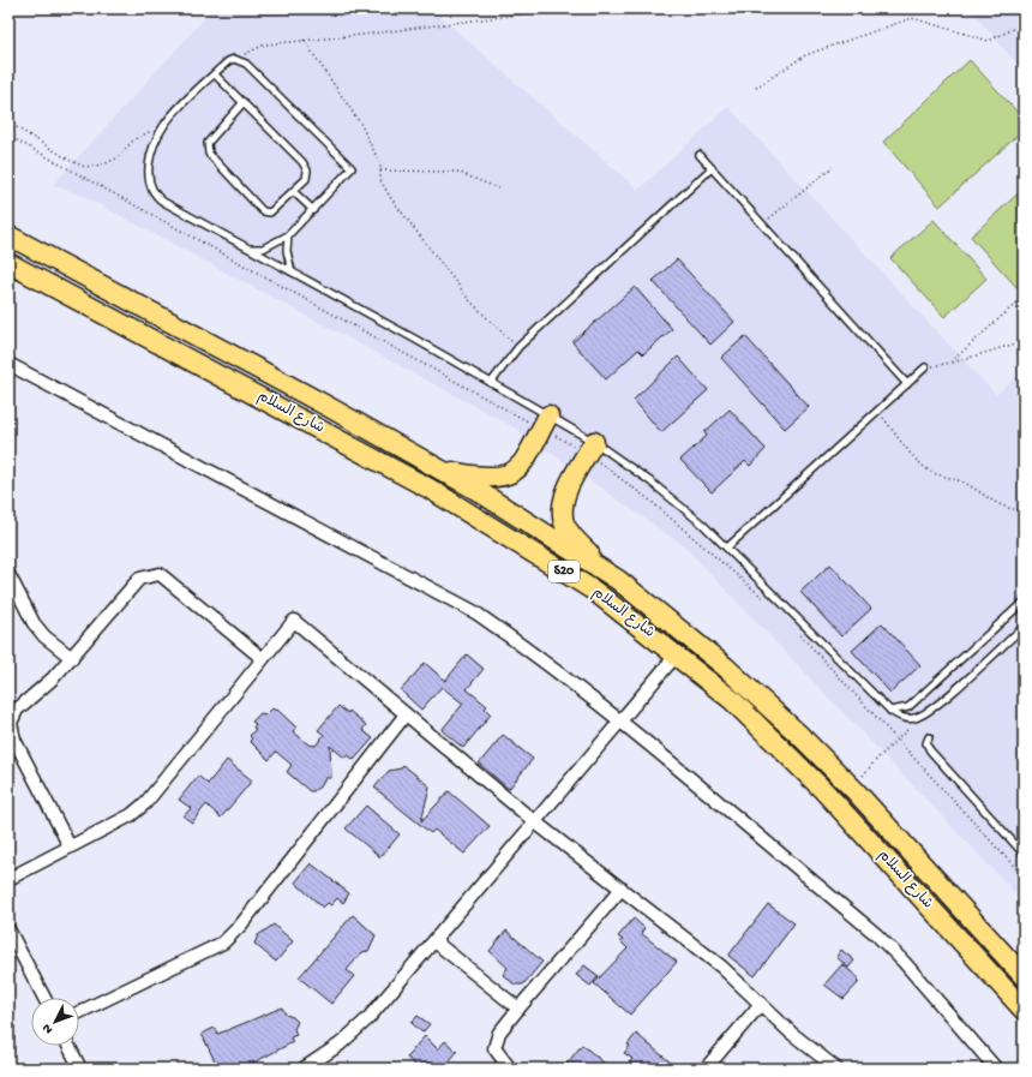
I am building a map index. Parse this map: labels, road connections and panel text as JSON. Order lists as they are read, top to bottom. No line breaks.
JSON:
{"streets":{"main road":["شارع السلام","S20"]},"north":"bottom left"}
